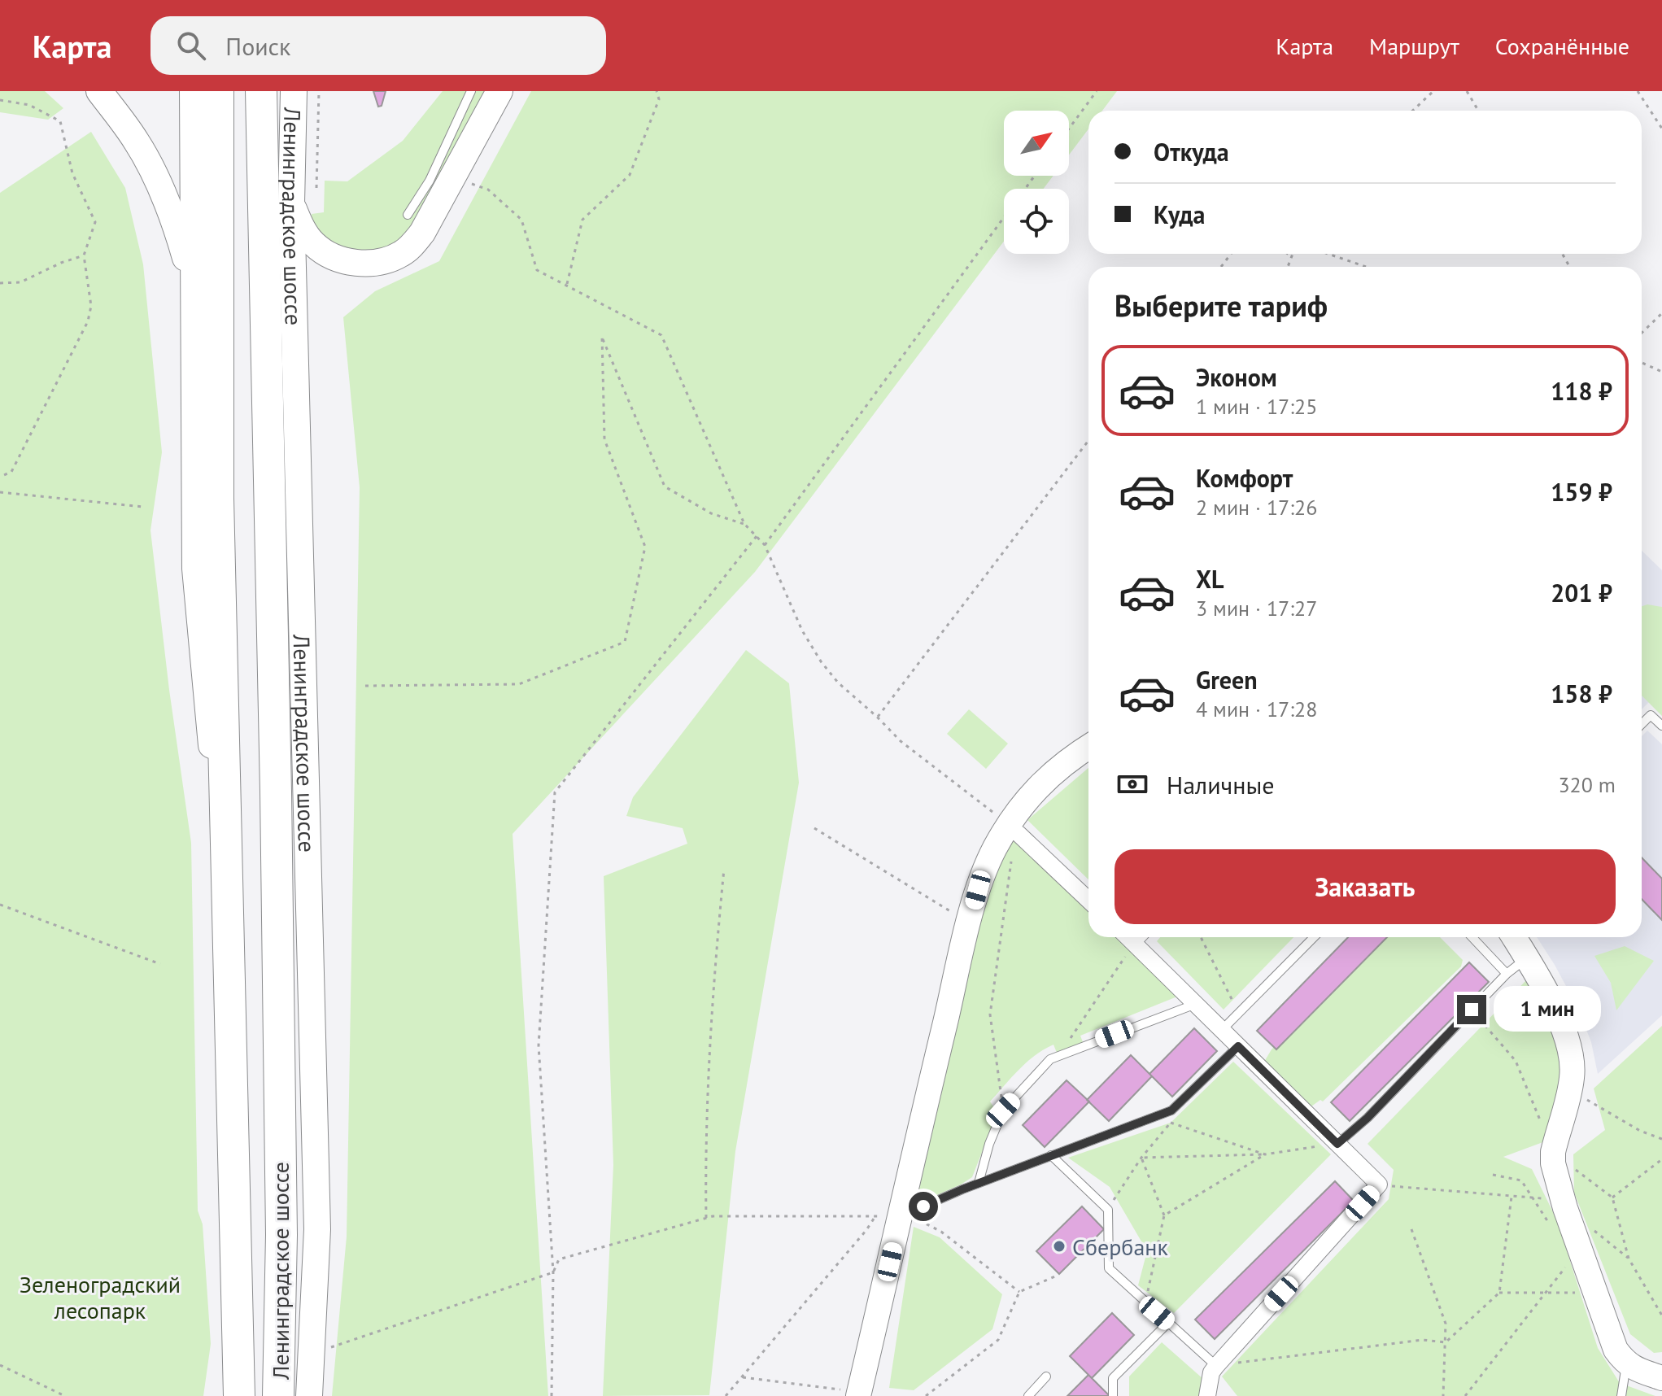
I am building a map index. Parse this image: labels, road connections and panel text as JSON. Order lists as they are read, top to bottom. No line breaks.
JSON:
{"streets":{"highway":["Ленинградское шоссе"]},"parks":["Зеленоградский лесопарк"],"places":["Сбербанк"],"north":"top right","page":{"header":"Карта","search":"Поиск","nav":["Карта","Маршрут","Сохранённые"],"banner":["Откуда","Куда"],"heading":"Выберите тариф","list":[{"name":"Эконом","note":"1 мин · 17:25","value":"118 ₽"},{"name":"Комфорт","note":"2 мин · 17:26","value":"159 ₽"},{"name":"XL","note":"3 мин · 17:27","value":"201 ₽"},{"name":"Green","note":"4 мин · 17:28","value":"158 ₽"}],"pay":["Наличные","320 m"],"buttons":"Заказать","bubble":"1 мин"}}
